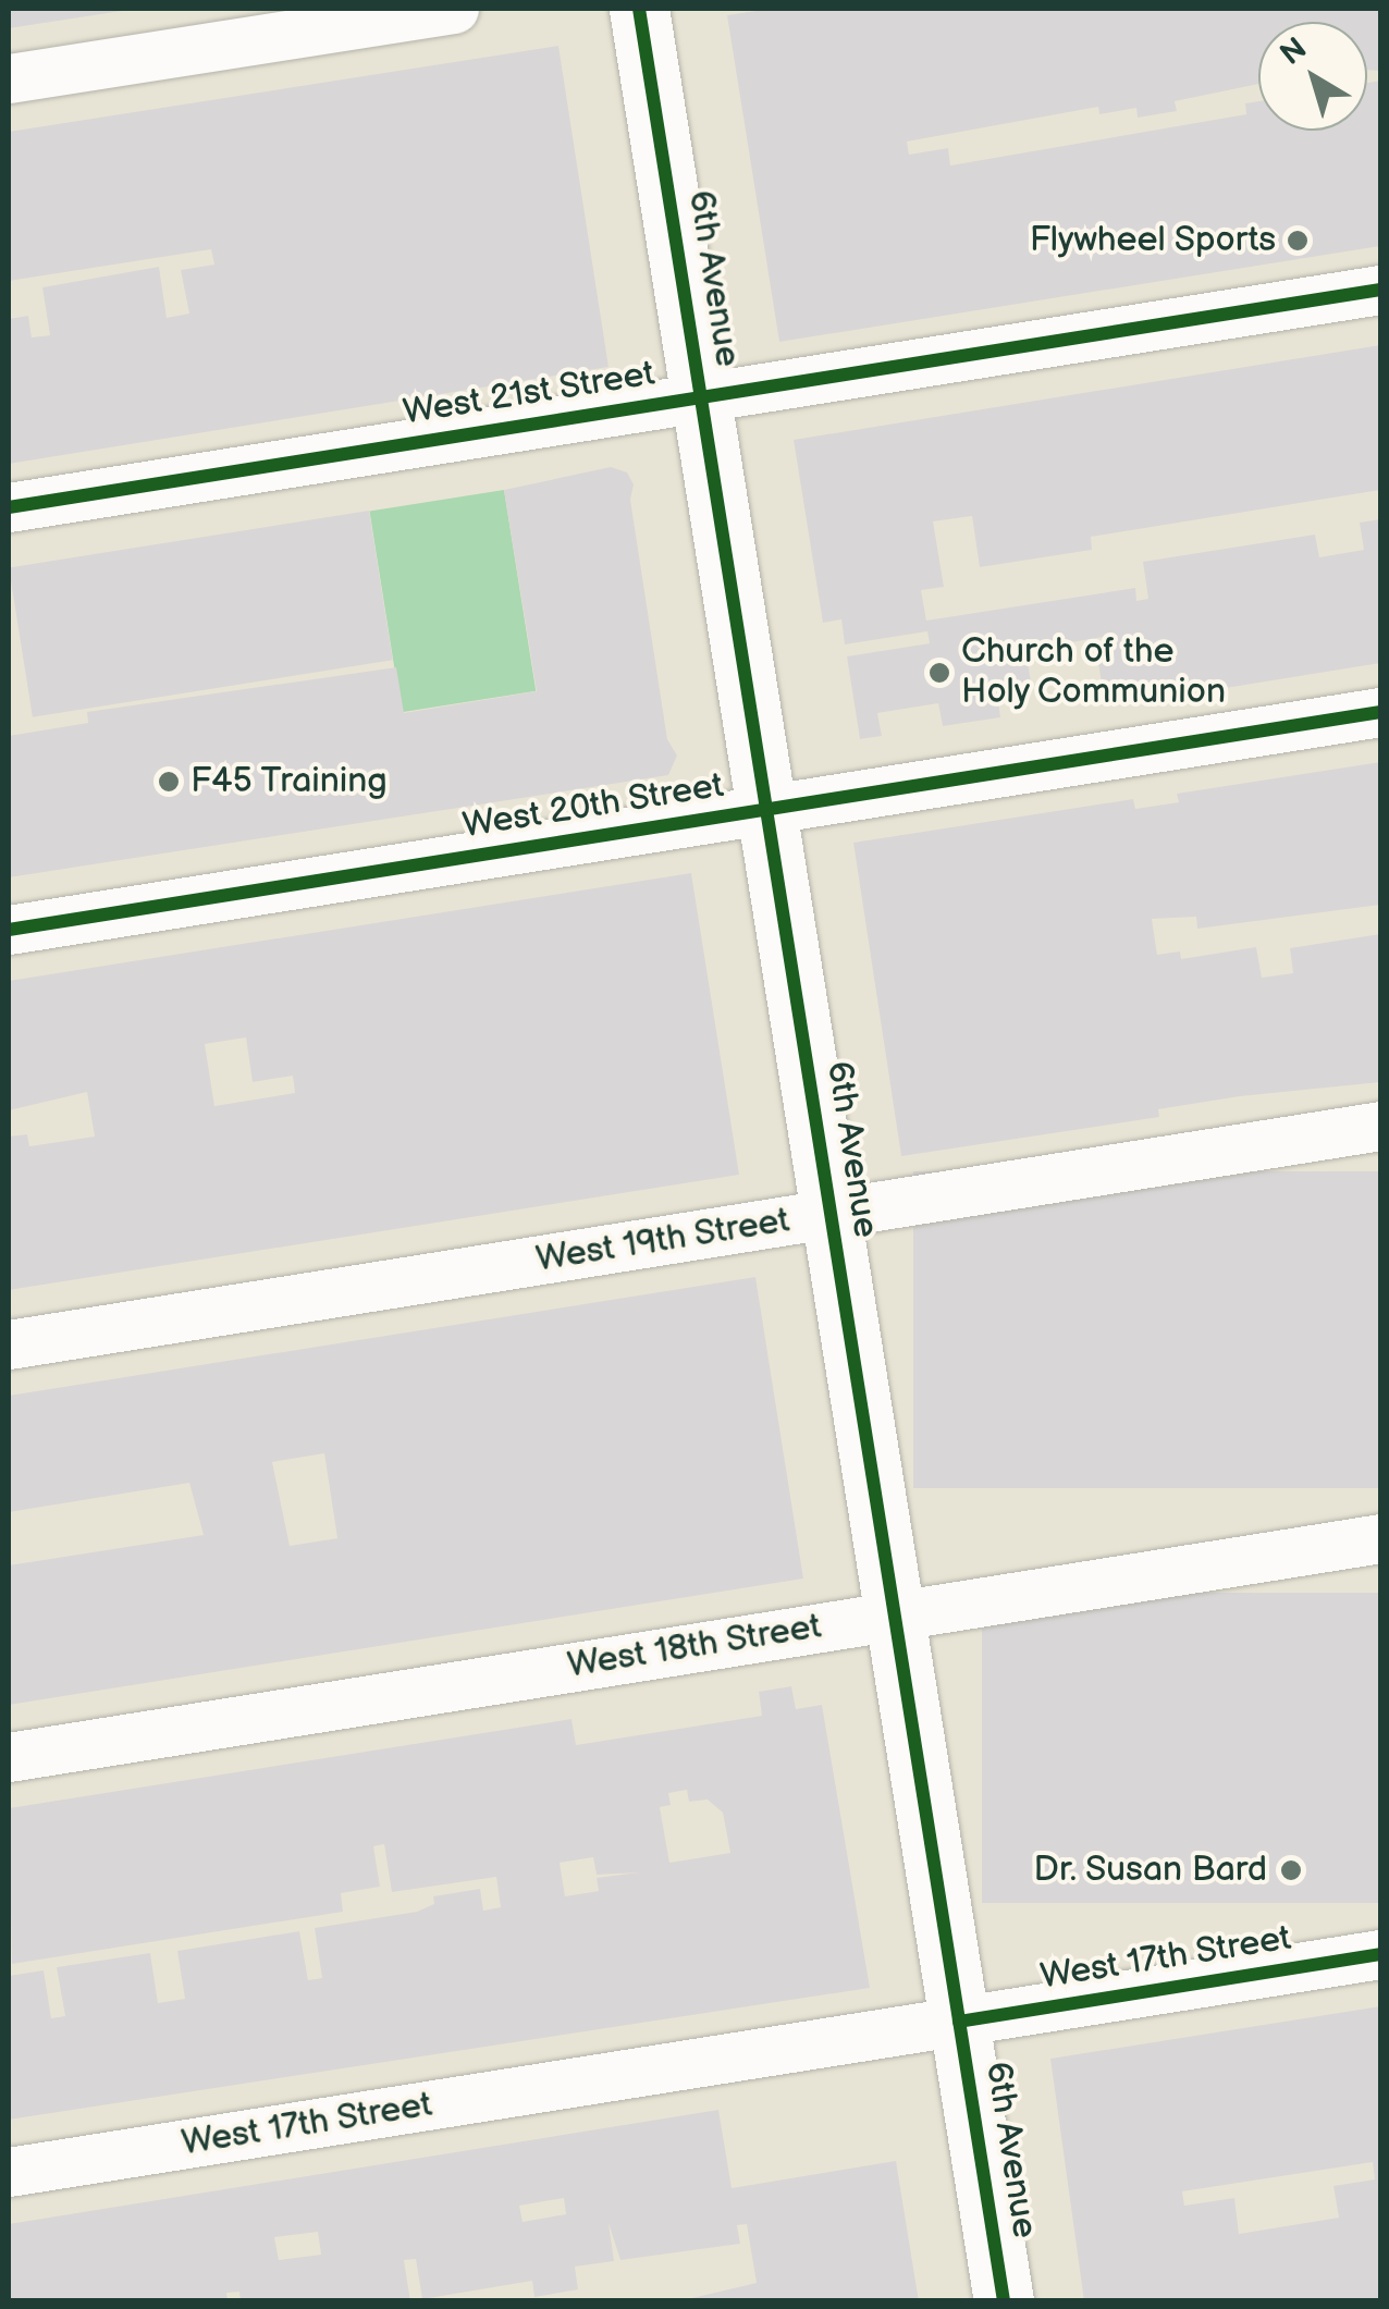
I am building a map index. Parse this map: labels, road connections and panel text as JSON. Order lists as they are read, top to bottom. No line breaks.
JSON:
{"streets":{"main road":["6th Avenue"],"street":["West 21st Street","West 20th Street","West 19th Street","West 18th Street","West 17th Street"]},"crossings":[["6th Avenue","West 21st Street"],["6th Avenue","West 20th Street"],["6th Avenue","West 19th Street"],["6th Avenue","West 18th Street"],["6th Avenue","West 17th Street"]],"places":["Flywheel Sports","Church of the Holy Communion","F45 Training","Dr. Susan Bard"],"north":"top left"}
